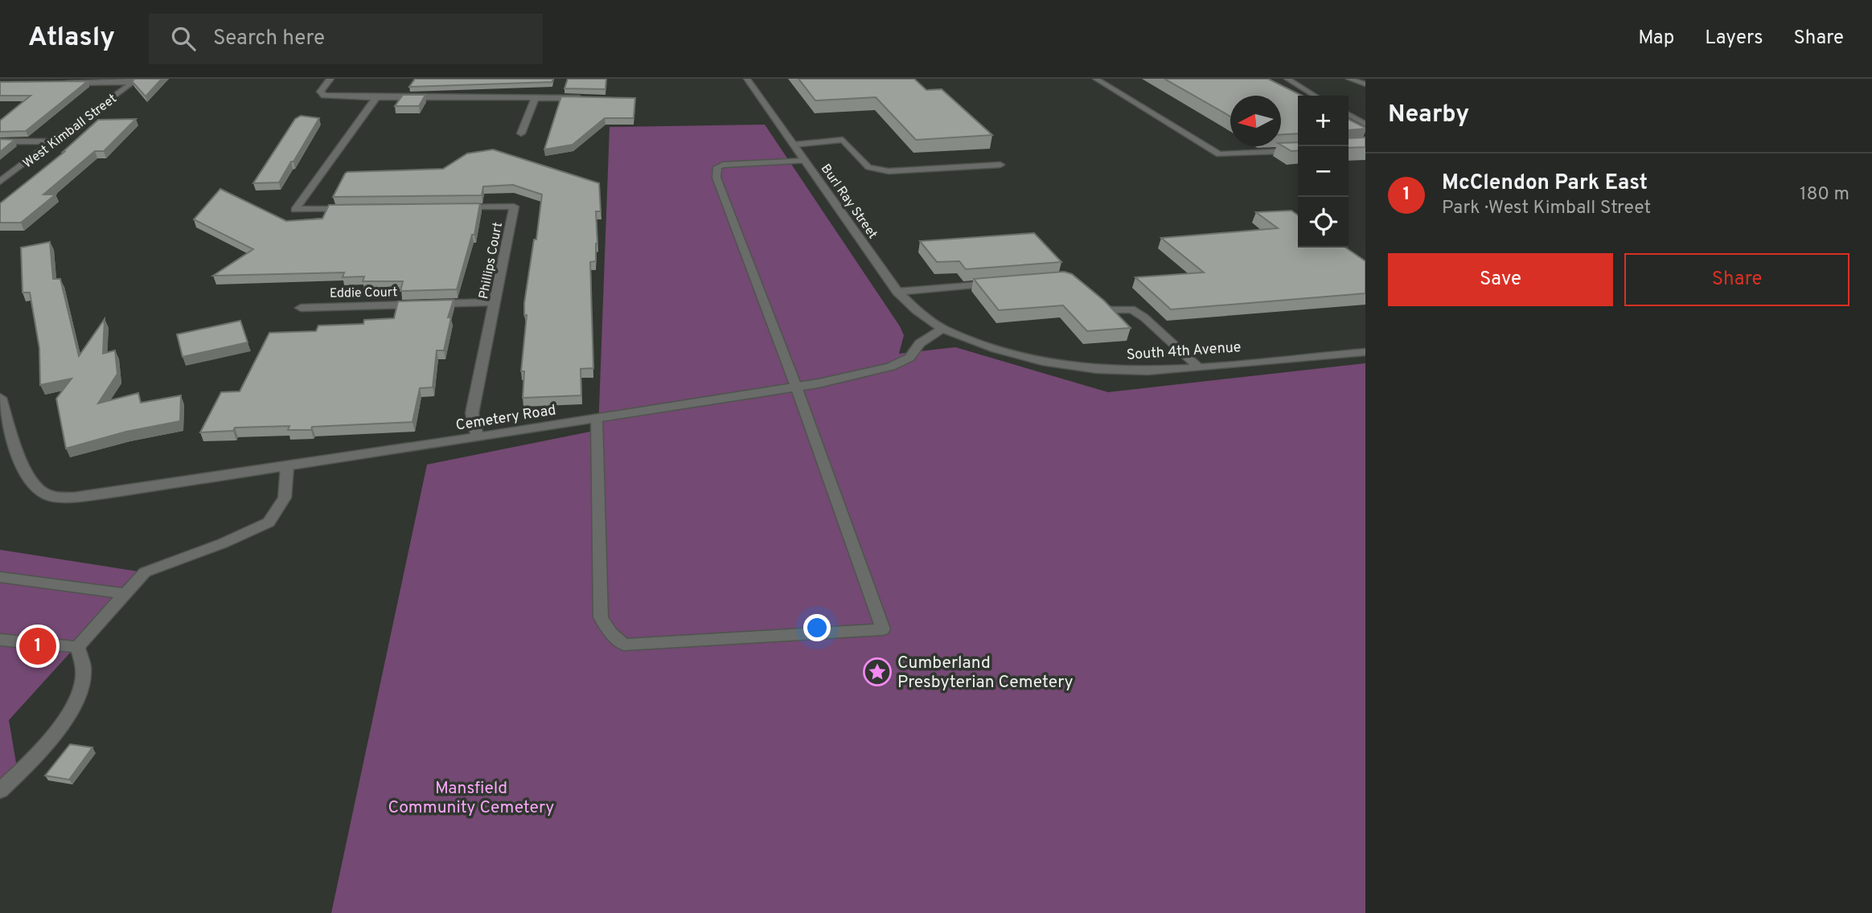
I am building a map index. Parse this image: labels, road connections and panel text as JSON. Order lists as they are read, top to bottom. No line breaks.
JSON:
{"streets":{"street":["West Kimball Street","Burl Ray Street","Phillips Court","Eddie Court","South 4th Avenue","Cemetery Road"]},"crossings":[["Burl Ray Street","South 4th Avenue"],["Burl Ray Street","Cemetery Road"],["Phillips Court","Eddie Court"],["Phillips Court","Cemetery Road"],["South 4th Avenue","Cemetery Road"]],"parks":["Mansfield Community Cemetery"],"places":{"place":["Cumberland Presbyterian Cemetery"]},"north":"left","page":{"header":"Atlasly","search":"Search here","nav":["Map","Layers","Share"],"heading":"Nearby","map_buttons":["+","−"],"list":[{"mark":"1","name":"McClendon Park East","note":"Park · West Kimball Street","value":"180 m"}],"buttons":["Save","Share"],"pins":"1"}}
